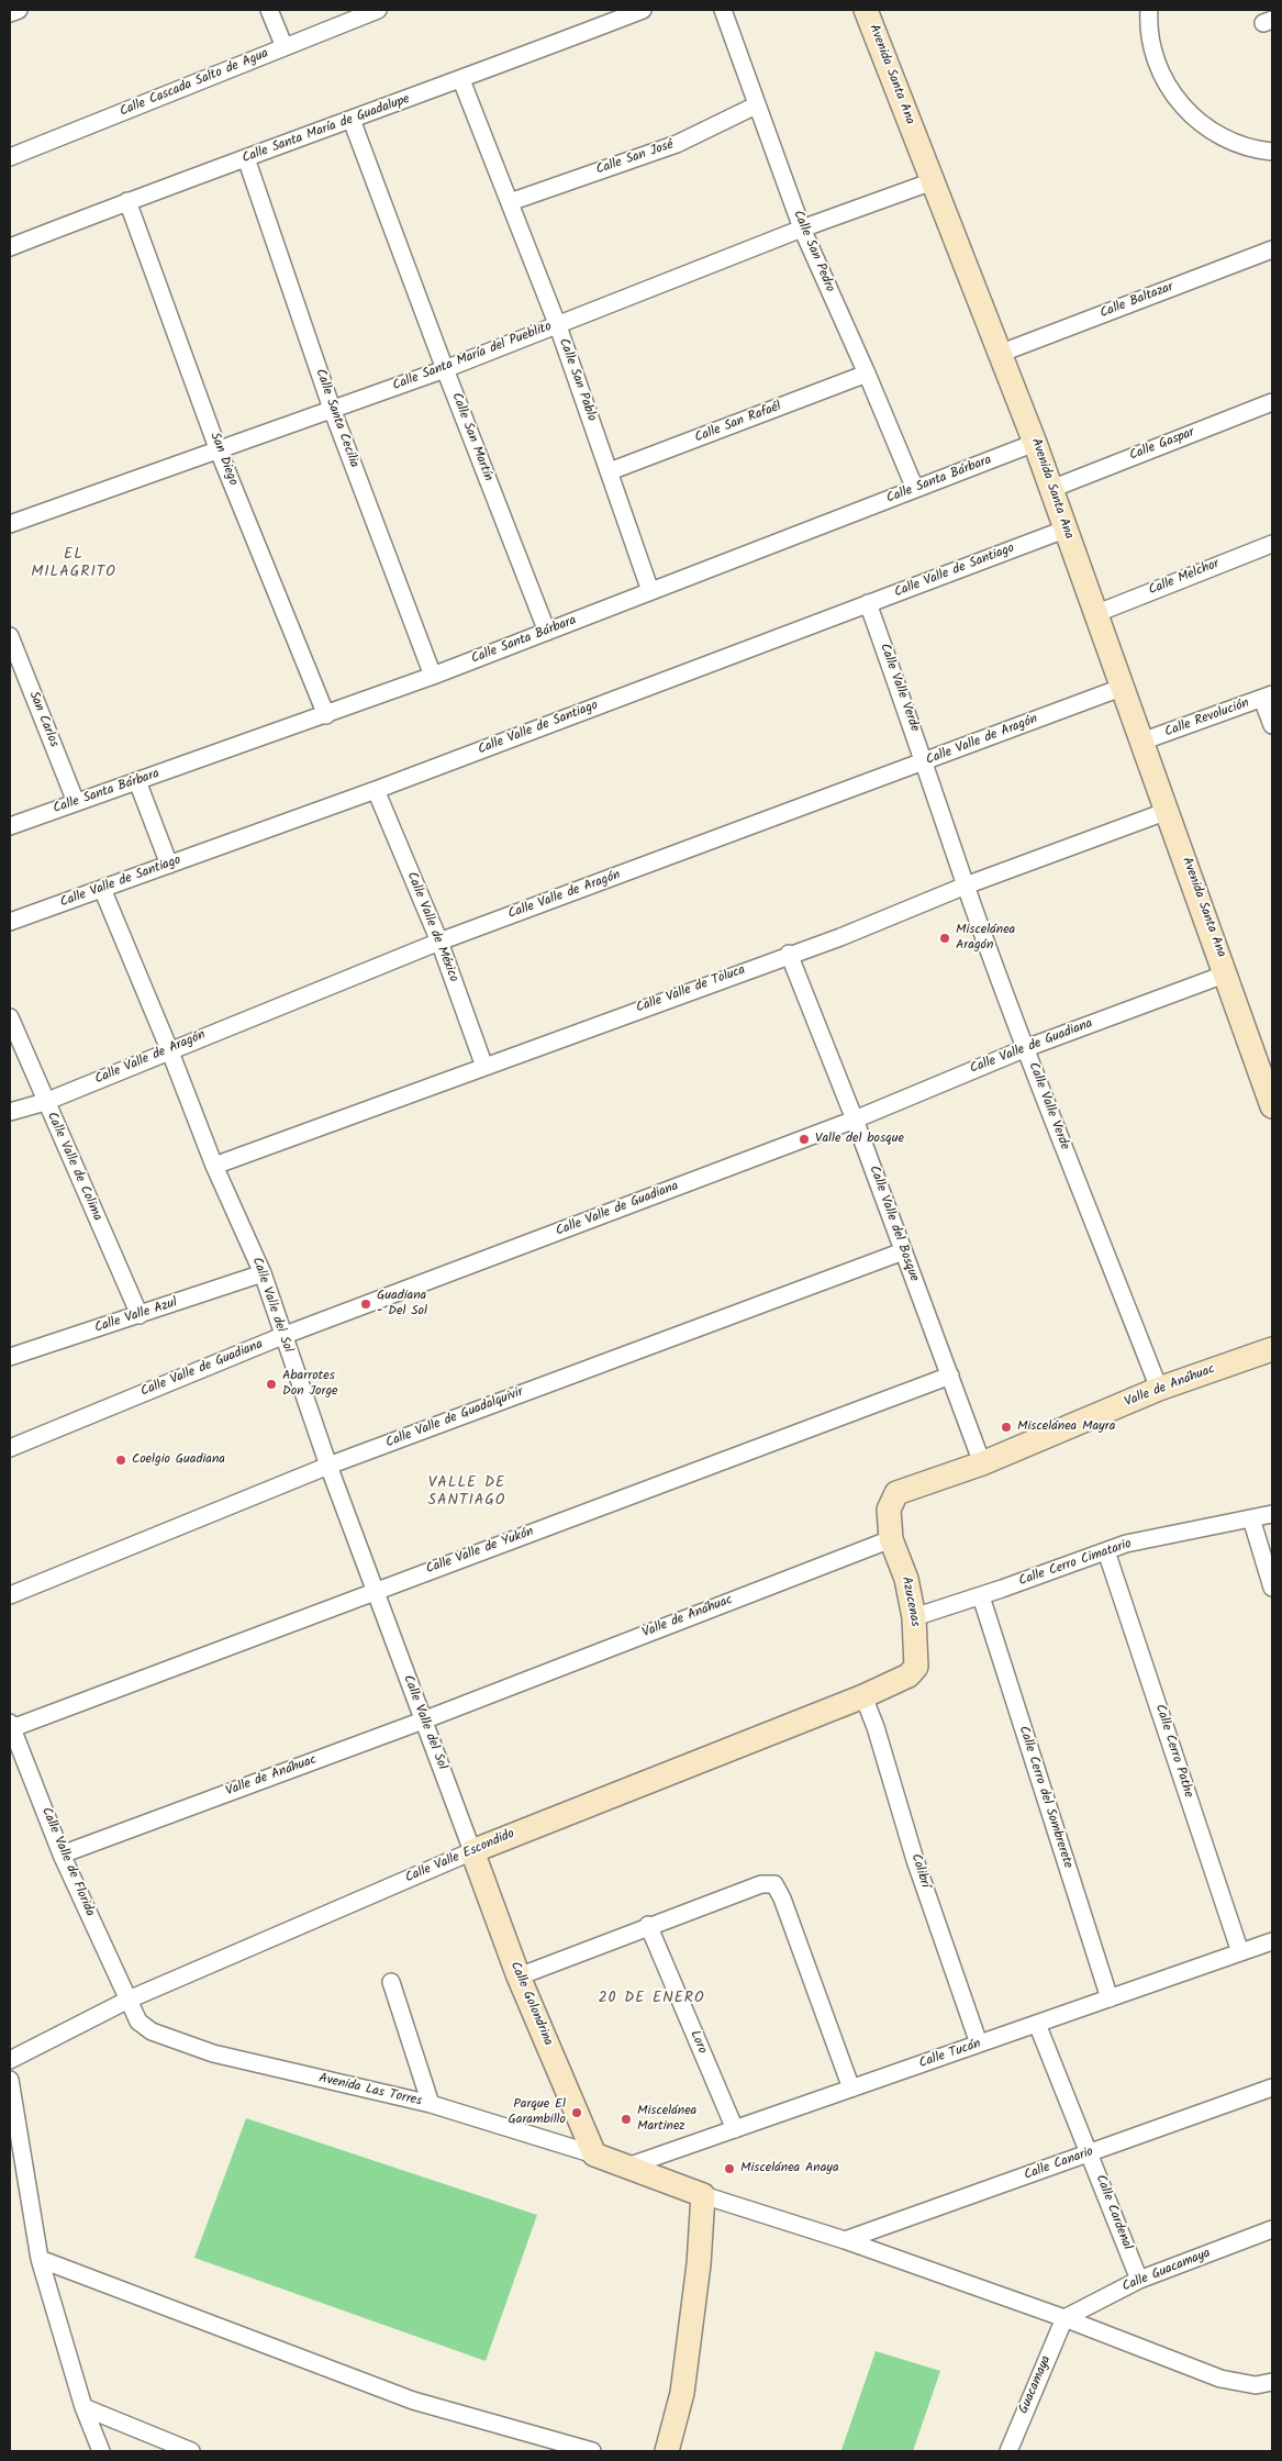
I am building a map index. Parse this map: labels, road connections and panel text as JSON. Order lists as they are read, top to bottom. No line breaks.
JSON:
{"streets":{"street":["Avenida Santa Ana","Calle Cascada Salto de Agua","Calle Santa María de Guadalupe","Calle San José","Calle San Pedro","Calle Baltazar","Calle Santa María del Pueblito","Calle San Pablo","Calle Santa Cecilia","Calle San Rafaél","Calle San Martín","Calle Gaspar","San Diego","Calle Santa Bárbara","Calle Valle de Santiago","Calle Melchor","Calle Valle Verde","Calle Revolución","San Carlos","Calle Valle de Aragón","Calle Valle de México","Calle Valle de Toluca","Calle Valle de Guadiana","Calle Valle de Colima","Calle Valle del Bosque","Calle Valle del Sol","Calle Valle Azul","Valle de Anáhuac","Calle Valle de Guadalquivir","Calle Valle de Yukón","Calle Cerro Cimatario","Azucenas","Calle Cerro Pathe","Calle Cerro del Sombrerete","Calle Valle Escondido","Calle Valle de Florida","Colibrí","Calle Golondrina","Loro","Calle Tucán","Avenida Las Torres","Calle Canario","Calle Cardenal","Calle Guacamaya","Guacamaya"]},"crossings":[["Avenida Santa Ana","Calle Baltazar"],["Avenida Santa Ana","Calle Santa María del Pueblito"],["Avenida Santa Ana","Calle Gaspar"],["Avenida Santa Ana","Calle Santa Bárbara"],["Avenida Santa Ana","Calle Valle de Santiago"],["Avenida Santa Ana","Calle Melchor"],["Avenida Santa Ana","Calle Revolución"],["Avenida Santa Ana","Calle Valle de Aragón"],["Avenida Santa Ana","Calle Valle de Toluca"],["Avenida Santa Ana","Calle Valle de Guadiana"],["Calle Santa María de Guadalupe","Calle San Pablo"],["Calle Santa María de Guadalupe","Calle Santa Cecilia"],["Calle Santa María de Guadalupe","Calle San Martín"],["Calle Santa María de Guadalupe","San Diego"],["Calle San José","Calle San Pedro"],["Calle San José","Calle San Pablo"],["Calle San Pedro","Calle Santa María del Pueblito"],["Calle San Pedro","Calle San Rafaél"],["Calle San Pedro","Calle Santa Bárbara"],["Calle Santa María del Pueblito","Calle San Pablo"],["Calle Santa María del Pueblito","Calle Santa Cecilia"],["Calle Santa María del Pueblito","Calle San Martín"],["Calle Santa María del Pueblito","San Diego"],["Calle San Pablo","Calle San Rafaél"],["Calle San Pablo","Calle Santa Bárbara"],["Calle Santa Cecilia","Calle Santa Bárbara"],["Calle San Martín","Calle Santa Bárbara"],["San Diego","Calle Santa Bárbara"],["Calle Santa Bárbara","San Carlos"],["Calle Valle de Santiago","Calle Valle Verde"],["Calle Valle de Santiago","Calle Valle de México"],["Calle Valle de Santiago","Calle Valle del Sol"],["Calle Valle Verde","Calle Valle de Aragón"],["Calle Valle Verde","Calle Valle de Toluca"],["Calle Valle Verde","Calle Valle de Guadiana"],["Calle Valle Verde","Valle de Anáhuac"],["Calle Valle de Aragón","Calle Valle de México"],["Calle Valle de Aragón","Calle Valle de Colima"],["Calle Valle de Aragón","Calle Valle del Sol"],["Calle Valle de México","Calle Valle de Toluca"],["Calle Valle de Toluca","Calle Valle del Bosque"],["Calle Valle de Toluca","Calle Valle del Sol"],["Calle Valle de Guadiana","Calle Valle del Bosque"],["Calle Valle de Guadiana","Calle Valle del Sol"],["Calle Valle de Colima","Calle Valle Azul"],["Calle Valle del Bosque","Valle de Anáhuac"],["Calle Valle del Bosque","Calle Valle de Guadalquivir"],["Calle Valle del Bosque","Calle Valle de Yukón"],["Calle Valle del Sol","Calle Valle Azul"],["Calle Valle del Sol","Valle de Anáhuac"],["Calle Valle del Sol","Calle Valle de Guadalquivir"],["Calle Valle del Sol","Calle Valle de Yukón"],["Calle Valle del Sol","Calle Valle Escondido"],["Calle Valle del Sol","Calle Golondrina"],["Valle de Anáhuac","Azucenas"],["Valle de Anáhuac","Calle Valle de Florida"],["Calle Valle de Yukón","Calle Valle de Florida"],["Calle Cerro Cimatario","Azucenas"],["Calle Cerro Cimatario","Calle Cerro Pathe"],["Calle Cerro Cimatario","Calle Cerro del Sombrerete"],["Azucenas","Calle Valle Escondido"],["Calle Cerro Pathe","Calle Tucán"],["Calle Cerro del Sombrerete","Calle Tucán"],["Calle Valle Escondido","Calle Valle de Florida"],["Calle Valle Escondido","Colibrí"],["Calle Valle Escondido","Calle Golondrina"],["Calle Valle Escondido","Avenida Las Torres"],["Calle Valle de Florida","Avenida Las Torres"],["Colibrí","Calle Tucán"],["Calle Golondrina","Avenida Las Torres"],["Loro","Calle Tucán"],["Calle Tucán","Avenida Las Torres"],["Calle Tucán","Calle Cardenal"],["Calle Canario","Calle Cardenal"],["Calle Cardenal","Calle Guacamaya"],["Calle Guacamaya","Guacamaya"]],"districts":["EL MILAGRITO","VALLE DE SANTIAGO","20 DE ENERO"],"places":["Miscelánea Aragón","Valle del bosque","Guadiana - Del Sol","Abarrotes Don Jorge","Miscelánea Mayra","Coelgio Guadiana","Parque El Garambillo","Miscelánea Martinez","Miscelánea Anaya"]}
